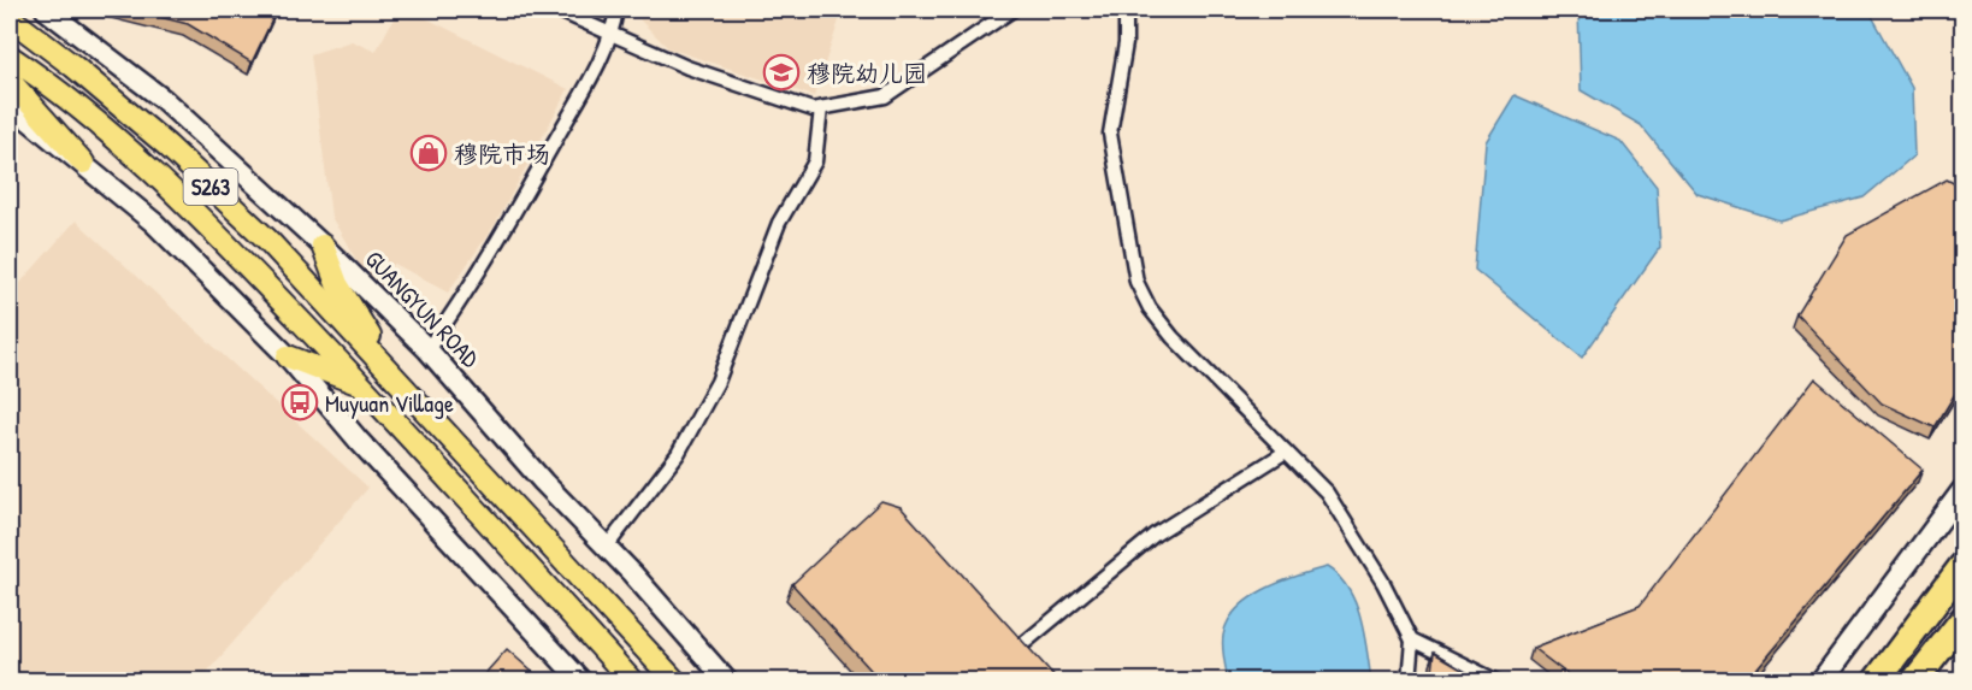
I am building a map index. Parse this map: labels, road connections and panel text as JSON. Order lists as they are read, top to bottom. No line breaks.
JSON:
{"streets":{"main road":["S263","GUANGYUN ROAD"]},"places":{"school or university":["穆院幼儿园"],"shop":["穆院市场"],"bus stop":["Muyuan Village"]}}
